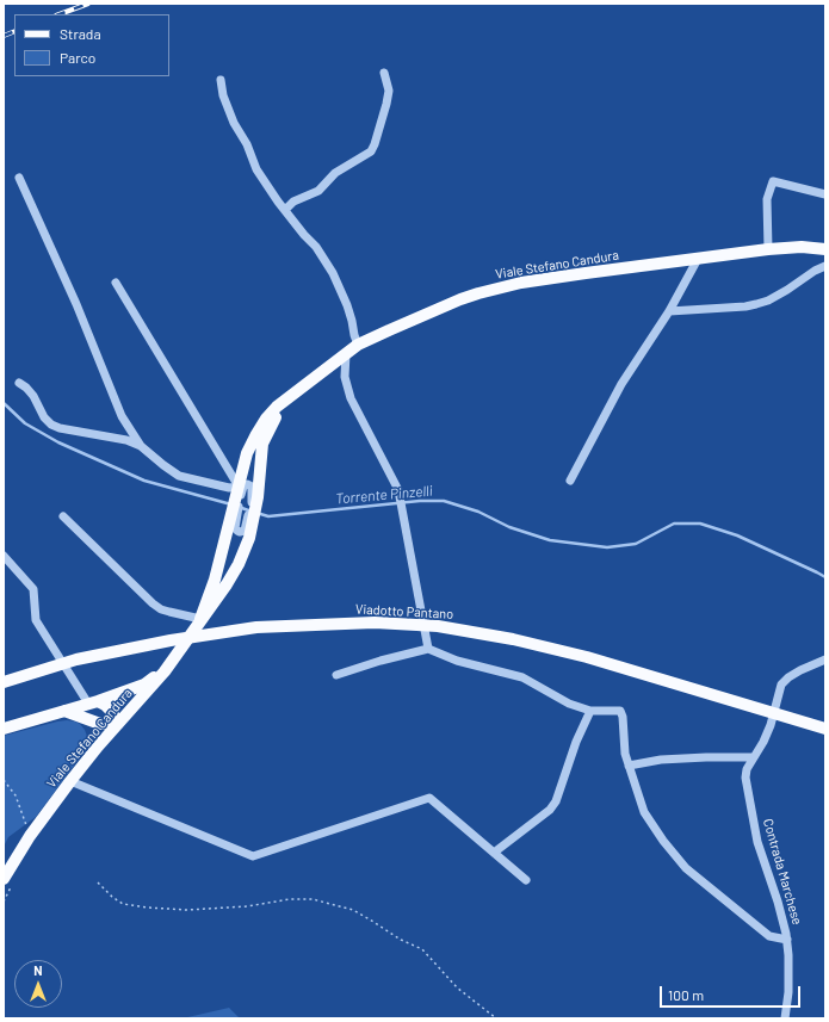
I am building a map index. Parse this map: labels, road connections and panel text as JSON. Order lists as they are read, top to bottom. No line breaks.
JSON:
{"streets":{"main road":["Viale Stefano Candura","Viadotto Pantano"],"street":["Contrada Marchese"]},"water":["Torrente Pinzelli"],"legend":["Strada","Parco"],"scale_bar":"100 m","north":"top"}
